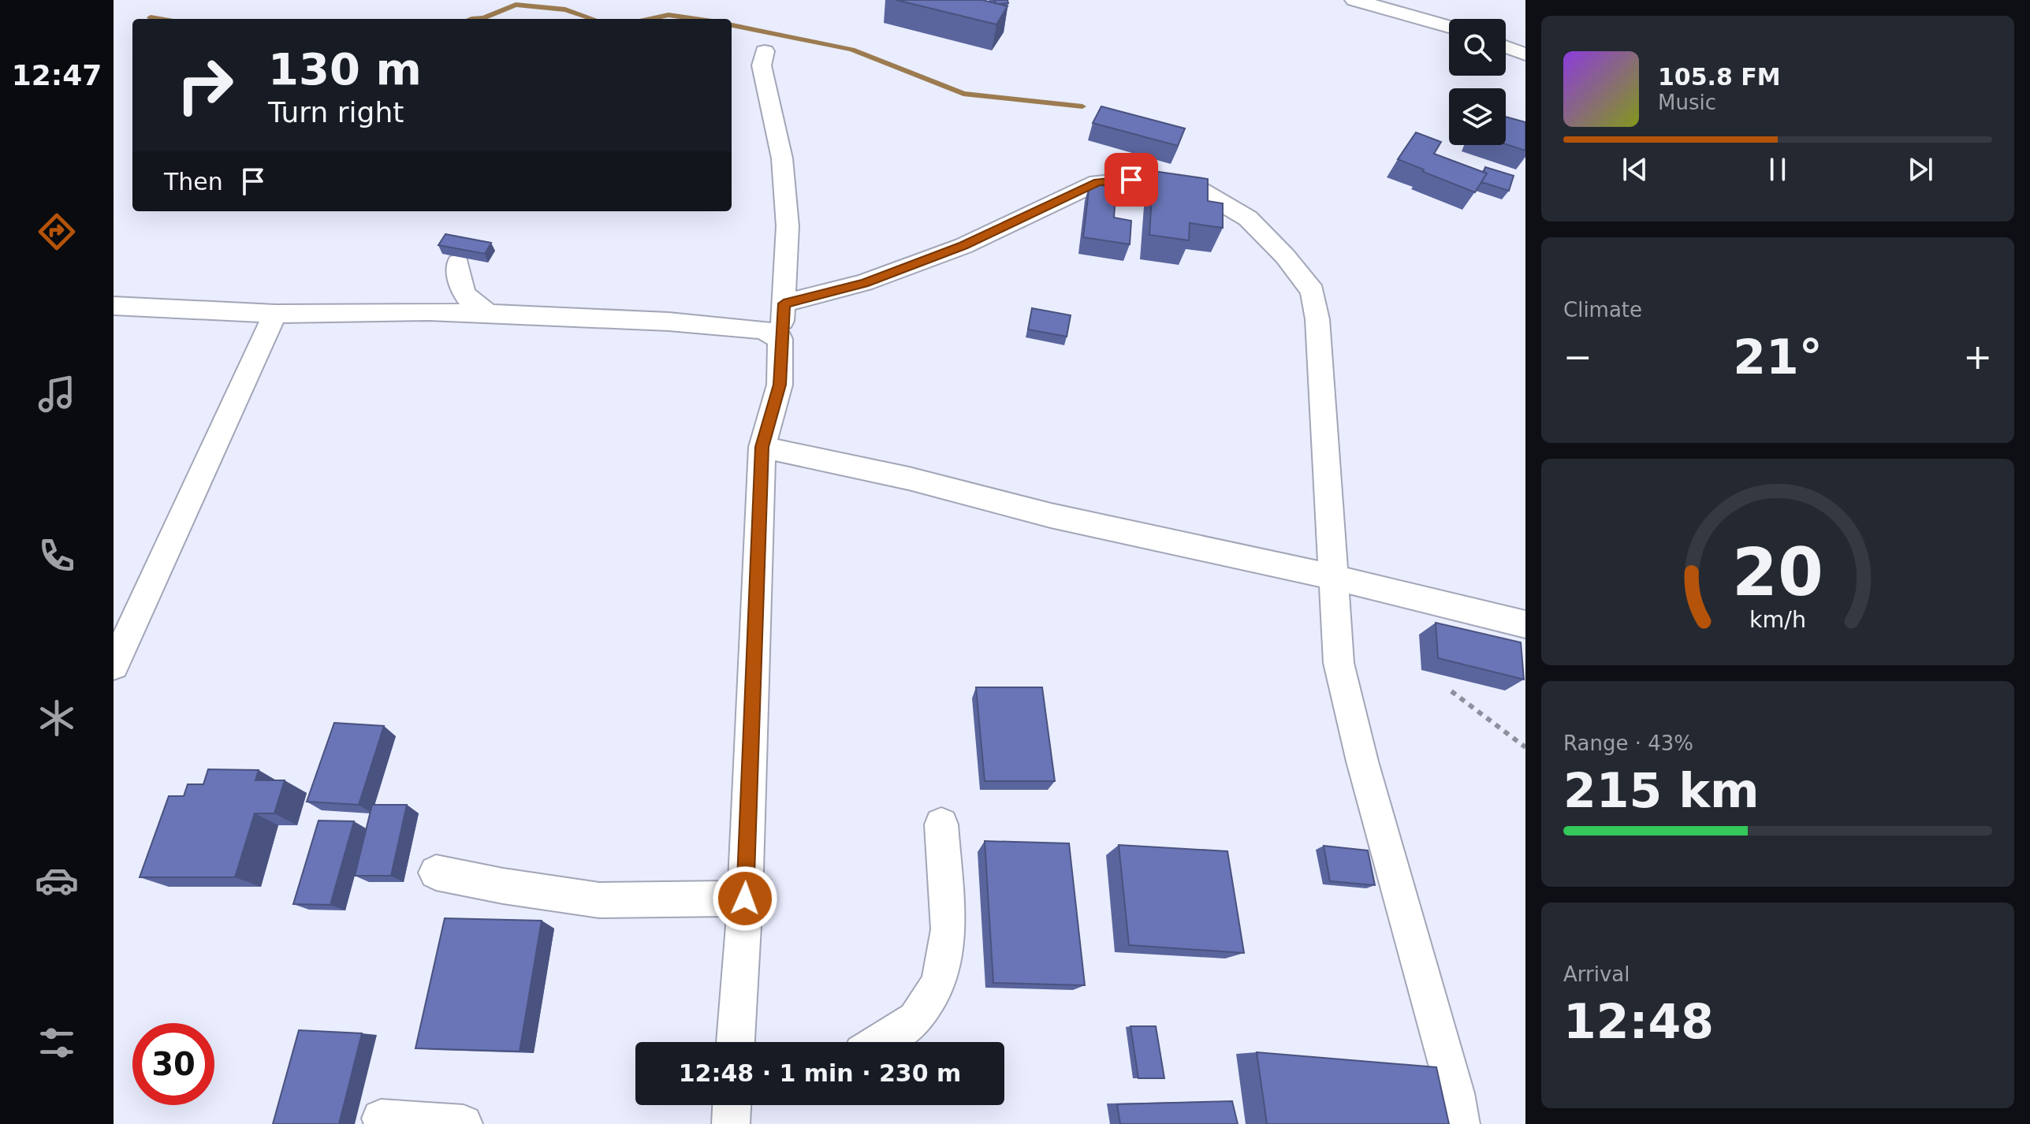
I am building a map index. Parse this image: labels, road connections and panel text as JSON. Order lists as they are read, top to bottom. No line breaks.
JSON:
{"page":{"tabs":"12:47","turn":["130 m","Turn right"],"song":["105.8 FM","Music"],"then":"Then","tile":["Climate",["Range · 43%","215 km"],["Arrival","12:48"]],"heat":["−","21°","+"],"limit":"30","trip":"12:48 · 1 min · 230 m","gauge":["20","km/h"]}}
